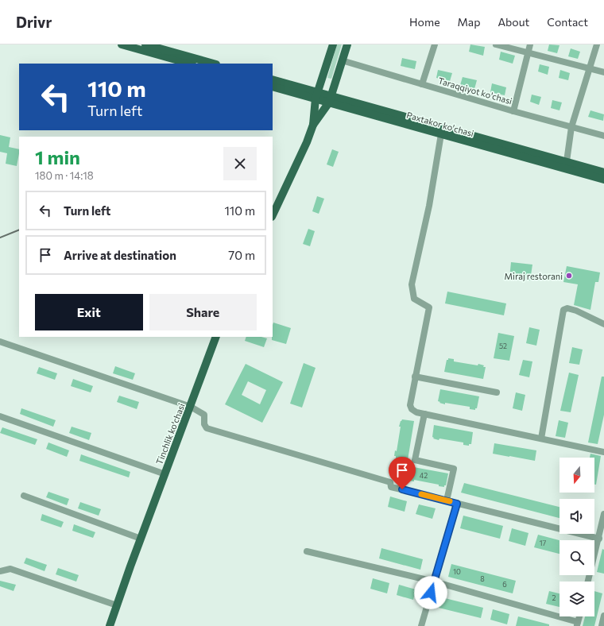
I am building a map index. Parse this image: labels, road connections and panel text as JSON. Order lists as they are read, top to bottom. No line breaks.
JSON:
{"streets":{"main road":["Paxtakor ko'chasi","Tinchlik ko'chasi"],"street":["Taraqqiyot ko'chasi"]},"places":["Miraj restorani"],"house_numbers":["52","42","17","10","8","6","2"],"north":"bottom","page":{"header":"Drivr","nav":["Home","Map","About","Contact"],"turn":["110 m","Turn left"],"heading":["1 min","180 m · 14:18"],"list":[{"name":"Turn left","value":"110 m"},{"name":"Arrive at destination","value":"70 m"}],"buttons":["Exit","Share"]}}
